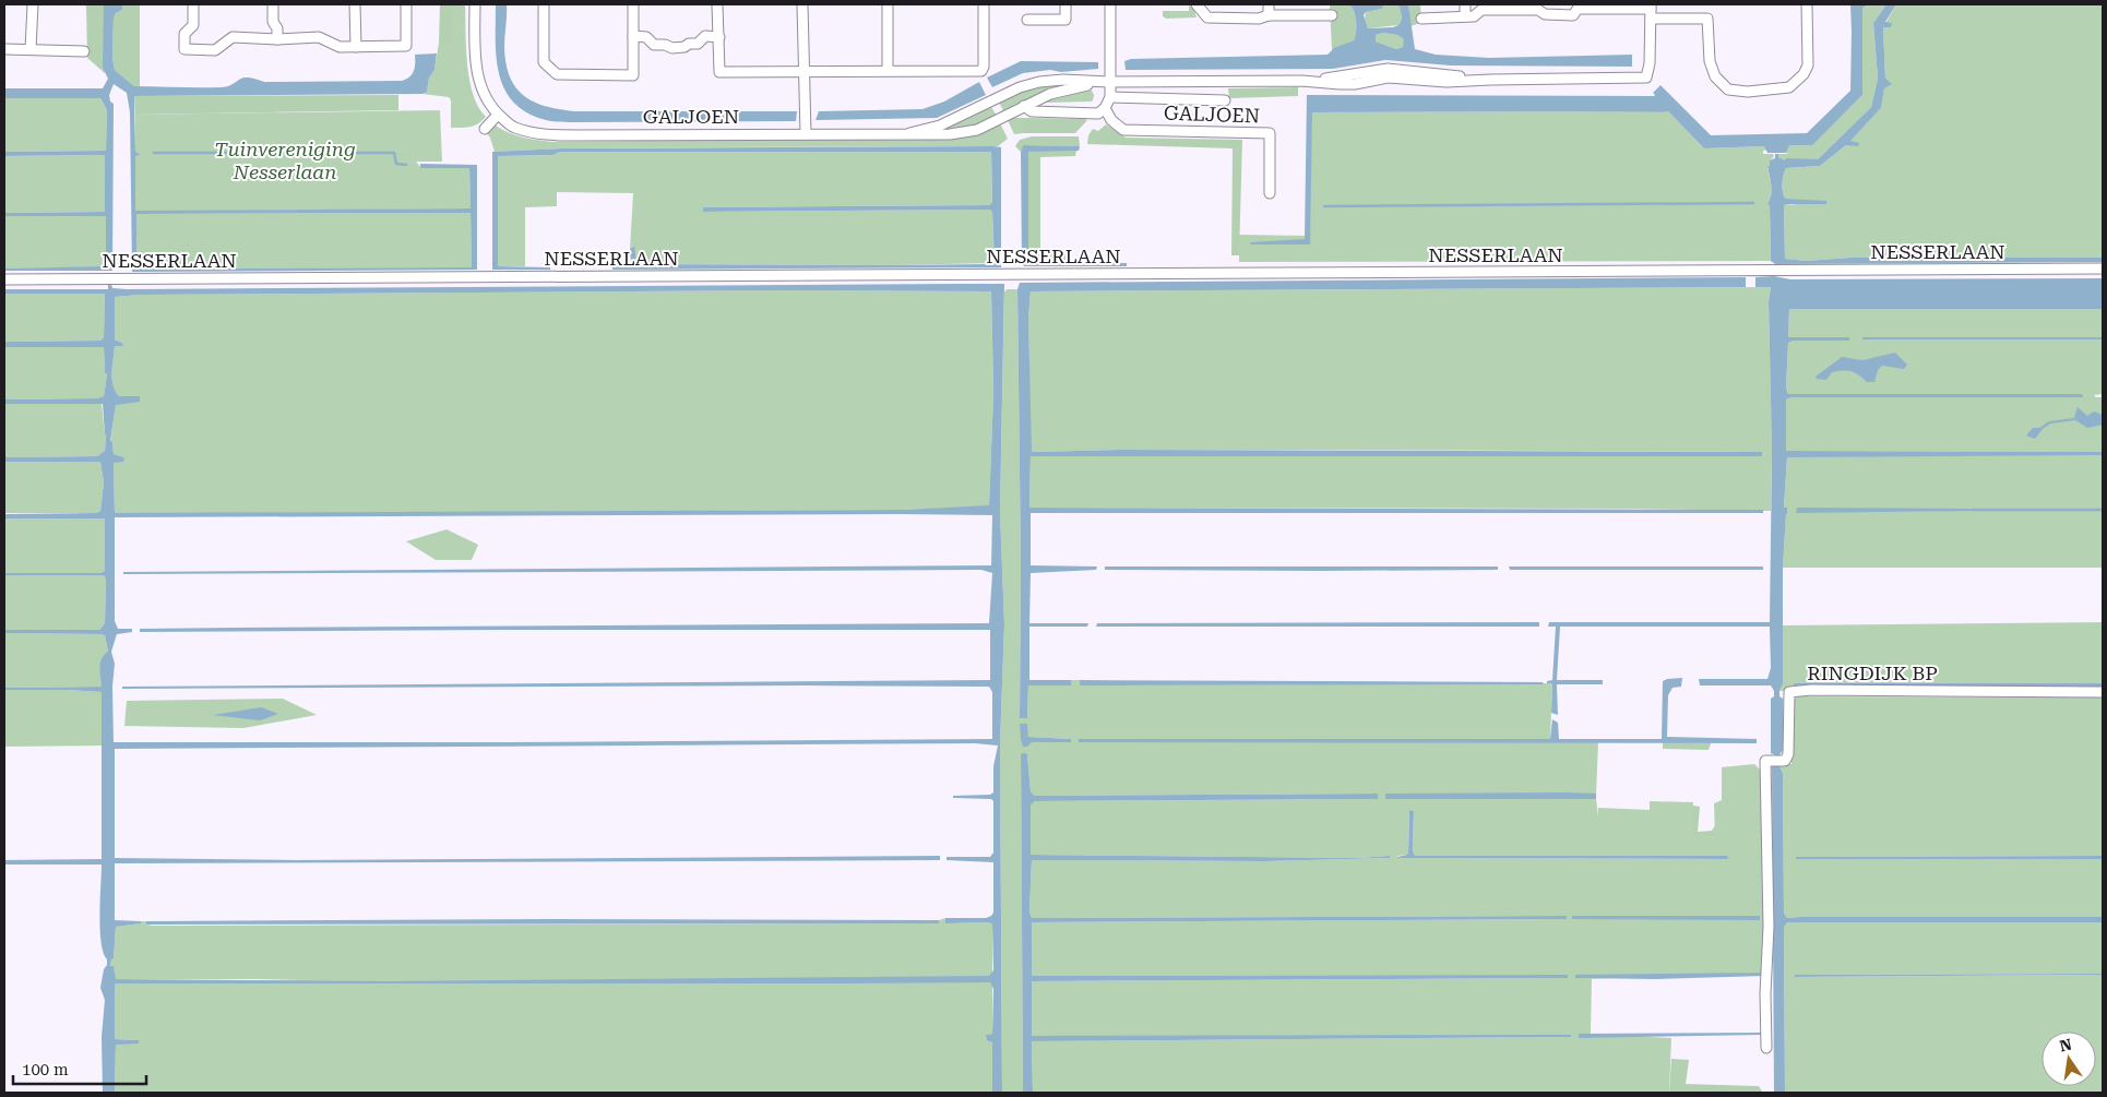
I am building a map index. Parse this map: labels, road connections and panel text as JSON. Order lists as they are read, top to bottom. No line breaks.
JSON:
{"streets":{"street":["GALJOEN","NESSERLAAN","RINGDIJK BP"]},"parks":["Tuinvereniging Nesserlaan"],"scale_bar":"100 m","north":"top"}
